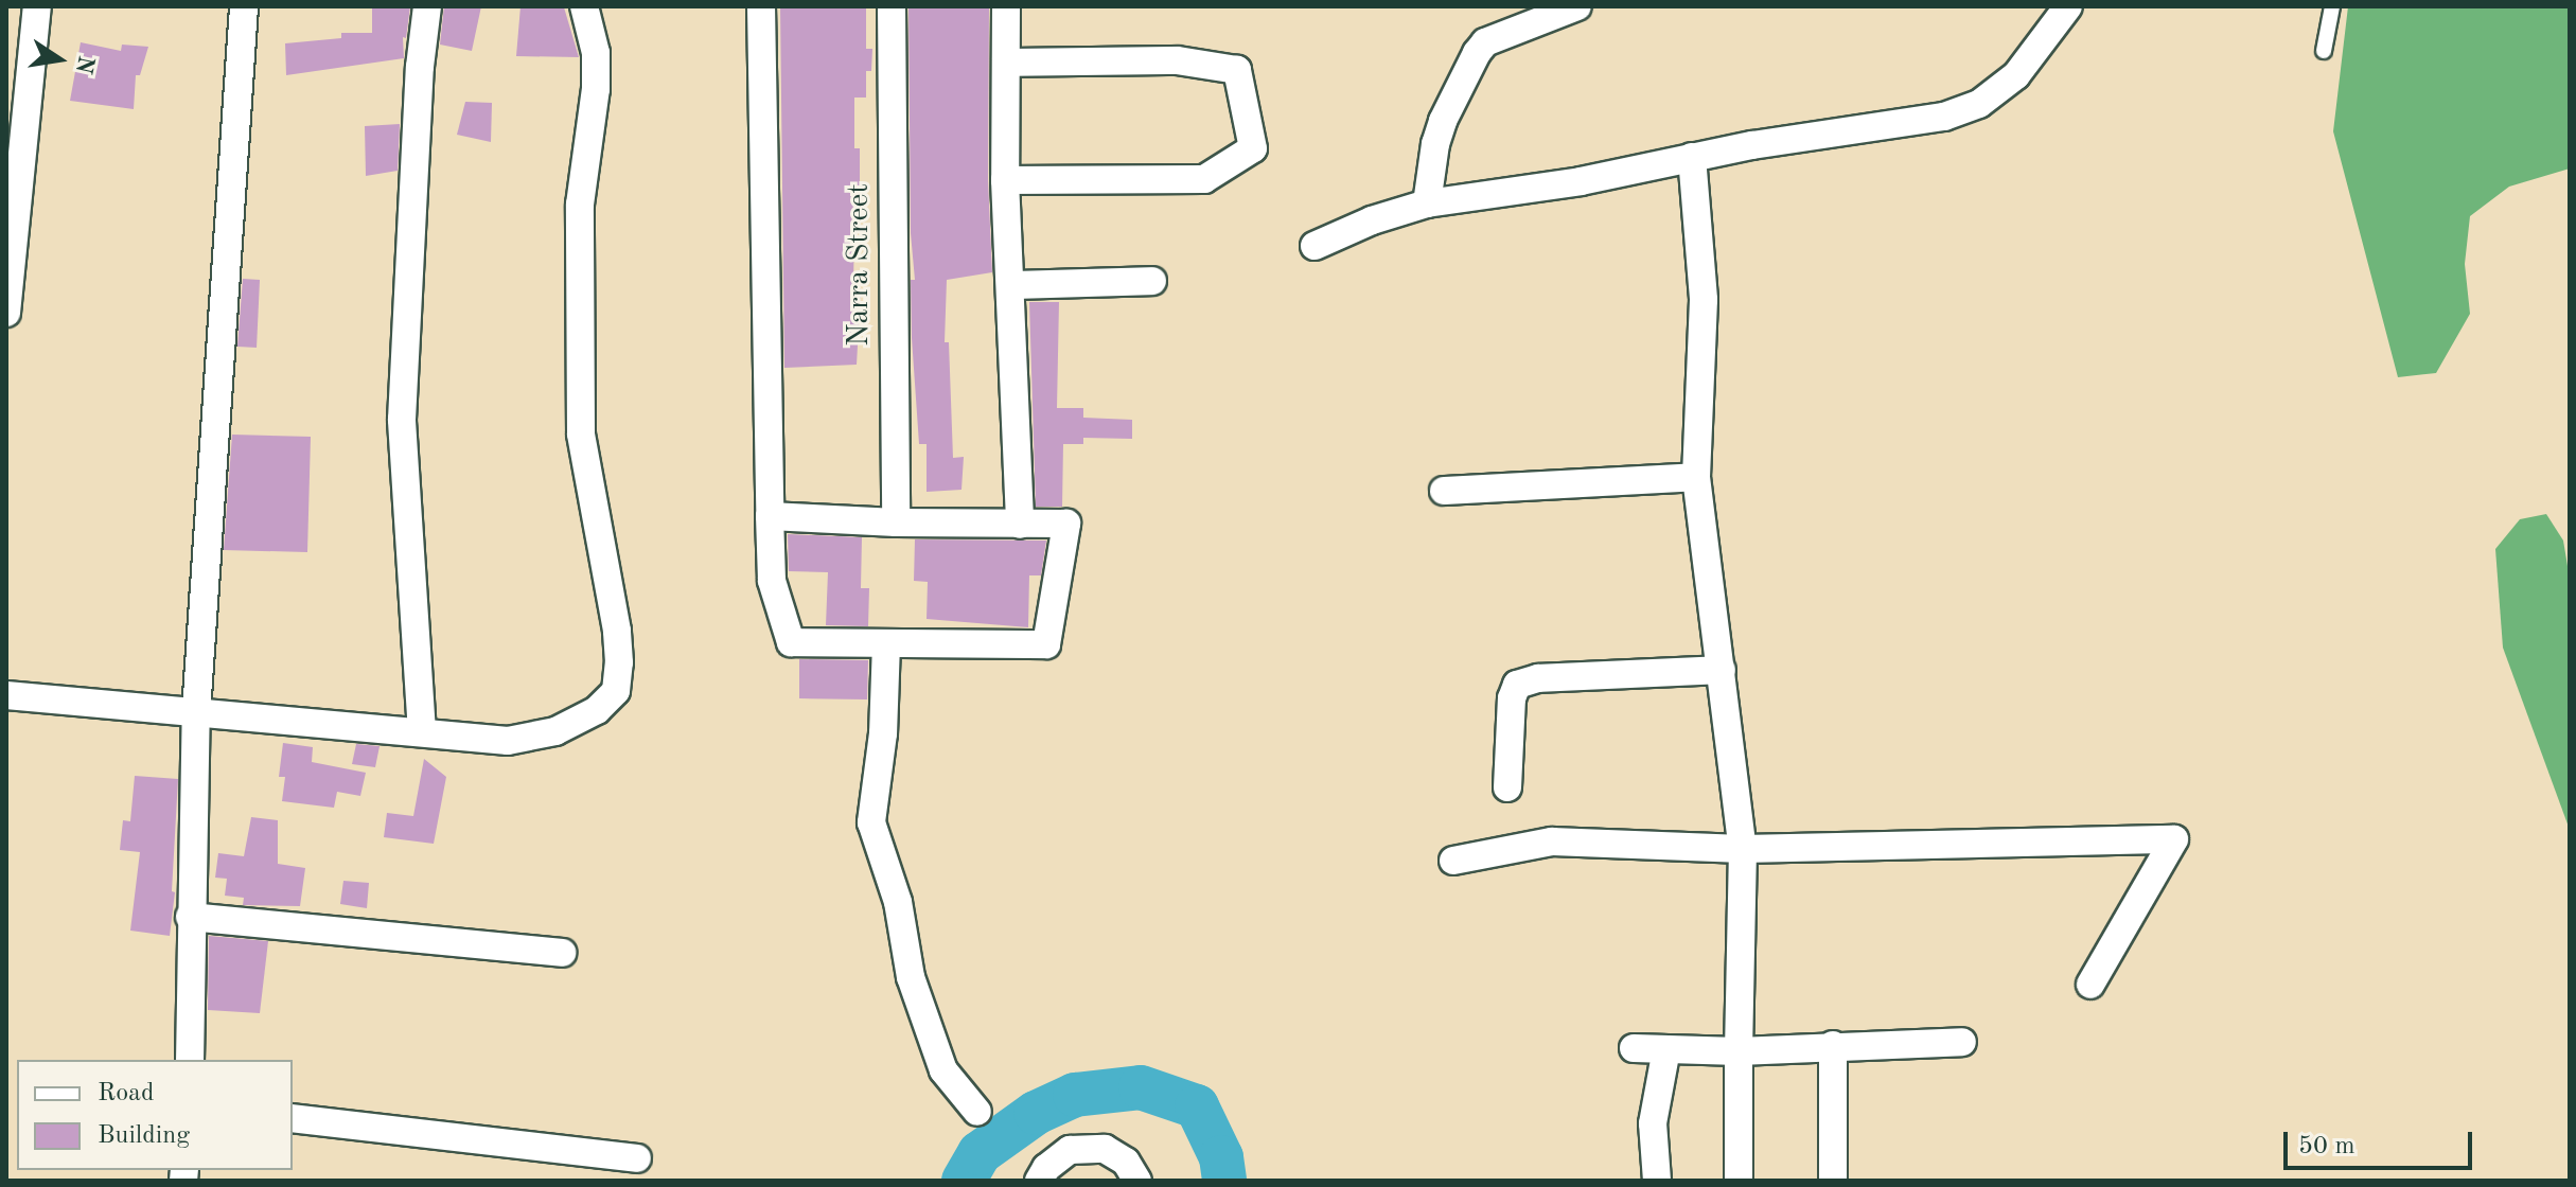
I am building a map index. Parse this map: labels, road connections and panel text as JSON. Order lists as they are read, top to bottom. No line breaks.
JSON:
{"streets":{"street":["Narra Street"]},"legend":["Road","Building"],"scale_bar":"50 m","north":"right"}
